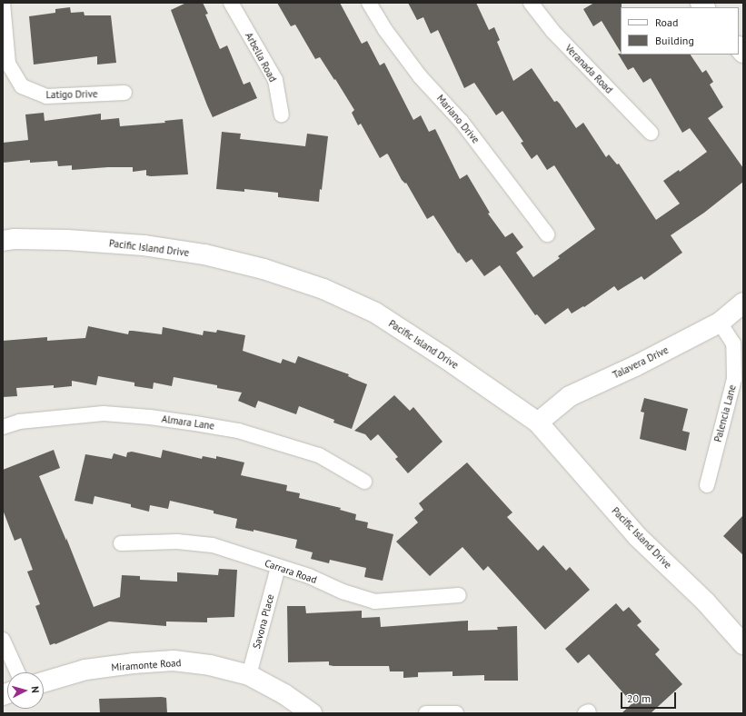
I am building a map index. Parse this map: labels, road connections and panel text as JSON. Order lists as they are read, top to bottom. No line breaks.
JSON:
{"streets":{"main road":["Pacific Island Drive","Talavera Drive","Miramonte Road"],"street":["Arbella Road","Veranada Road","Latigo Drive","Mariano Drive","Palencia Lane","Almara Lane","Carrara Road","Savona Place"]},"crossings":[["Pacific Island Drive","Talavera Drive"],["Talavera Drive","Palencia Lane"],["Carrara Road","Savona Place"],["Savona Place","Miramonte Road"]],"legend":["Road","Building"],"scale_bar":"20 m","north":"right"}
